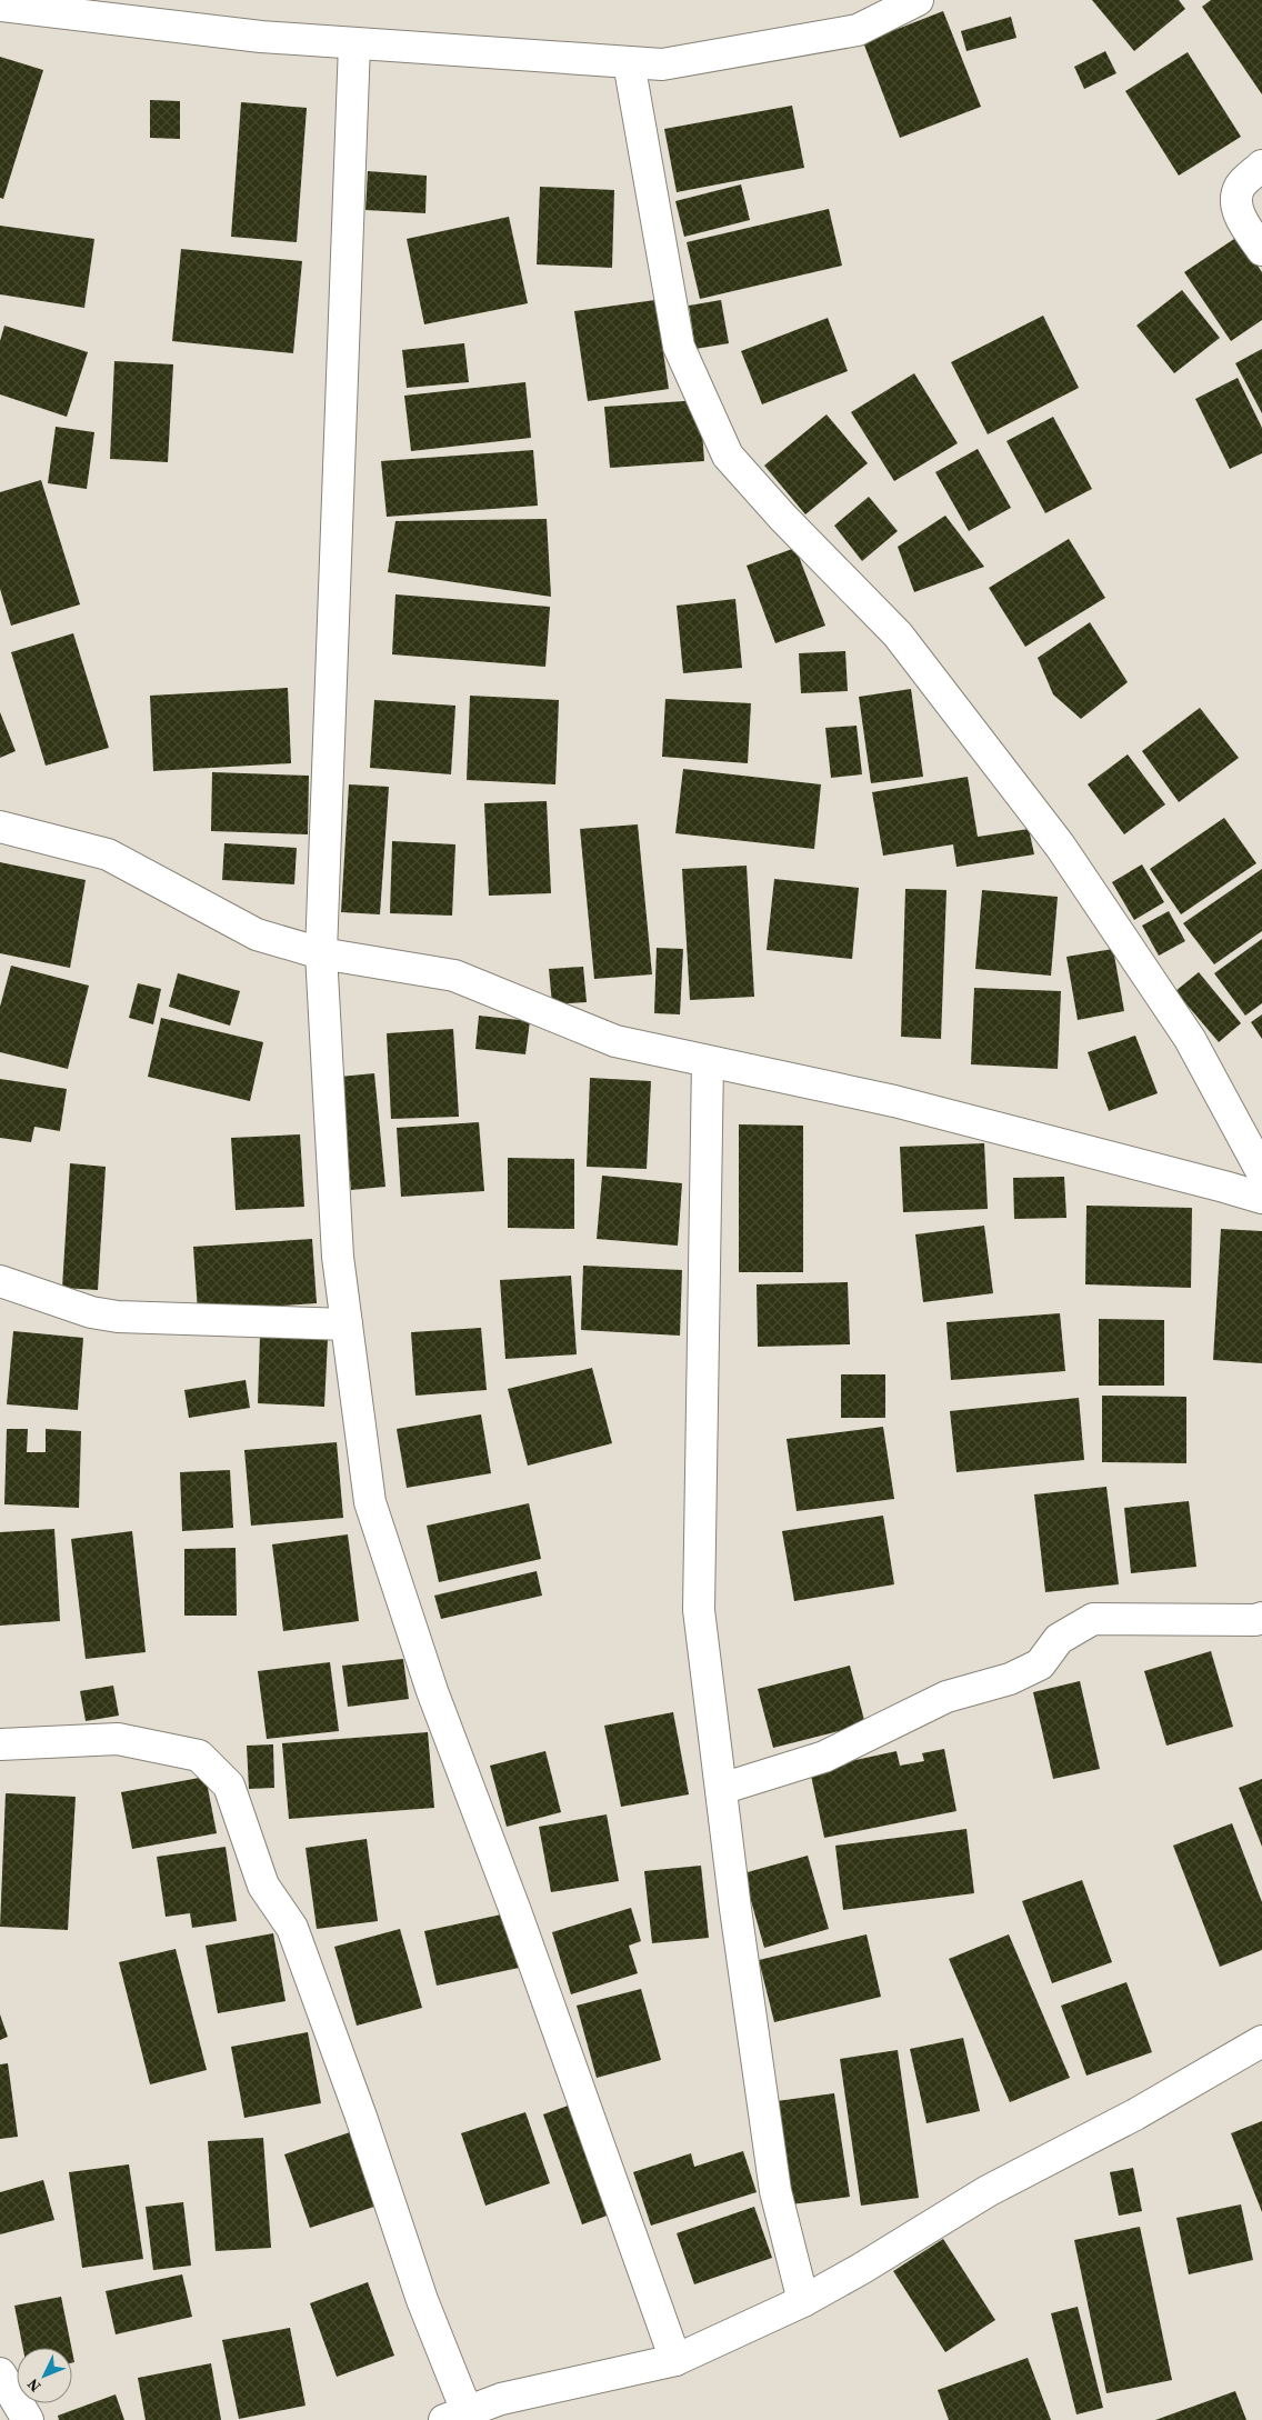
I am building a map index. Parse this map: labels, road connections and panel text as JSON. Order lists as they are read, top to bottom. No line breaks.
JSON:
{"north":"bottom left"}
